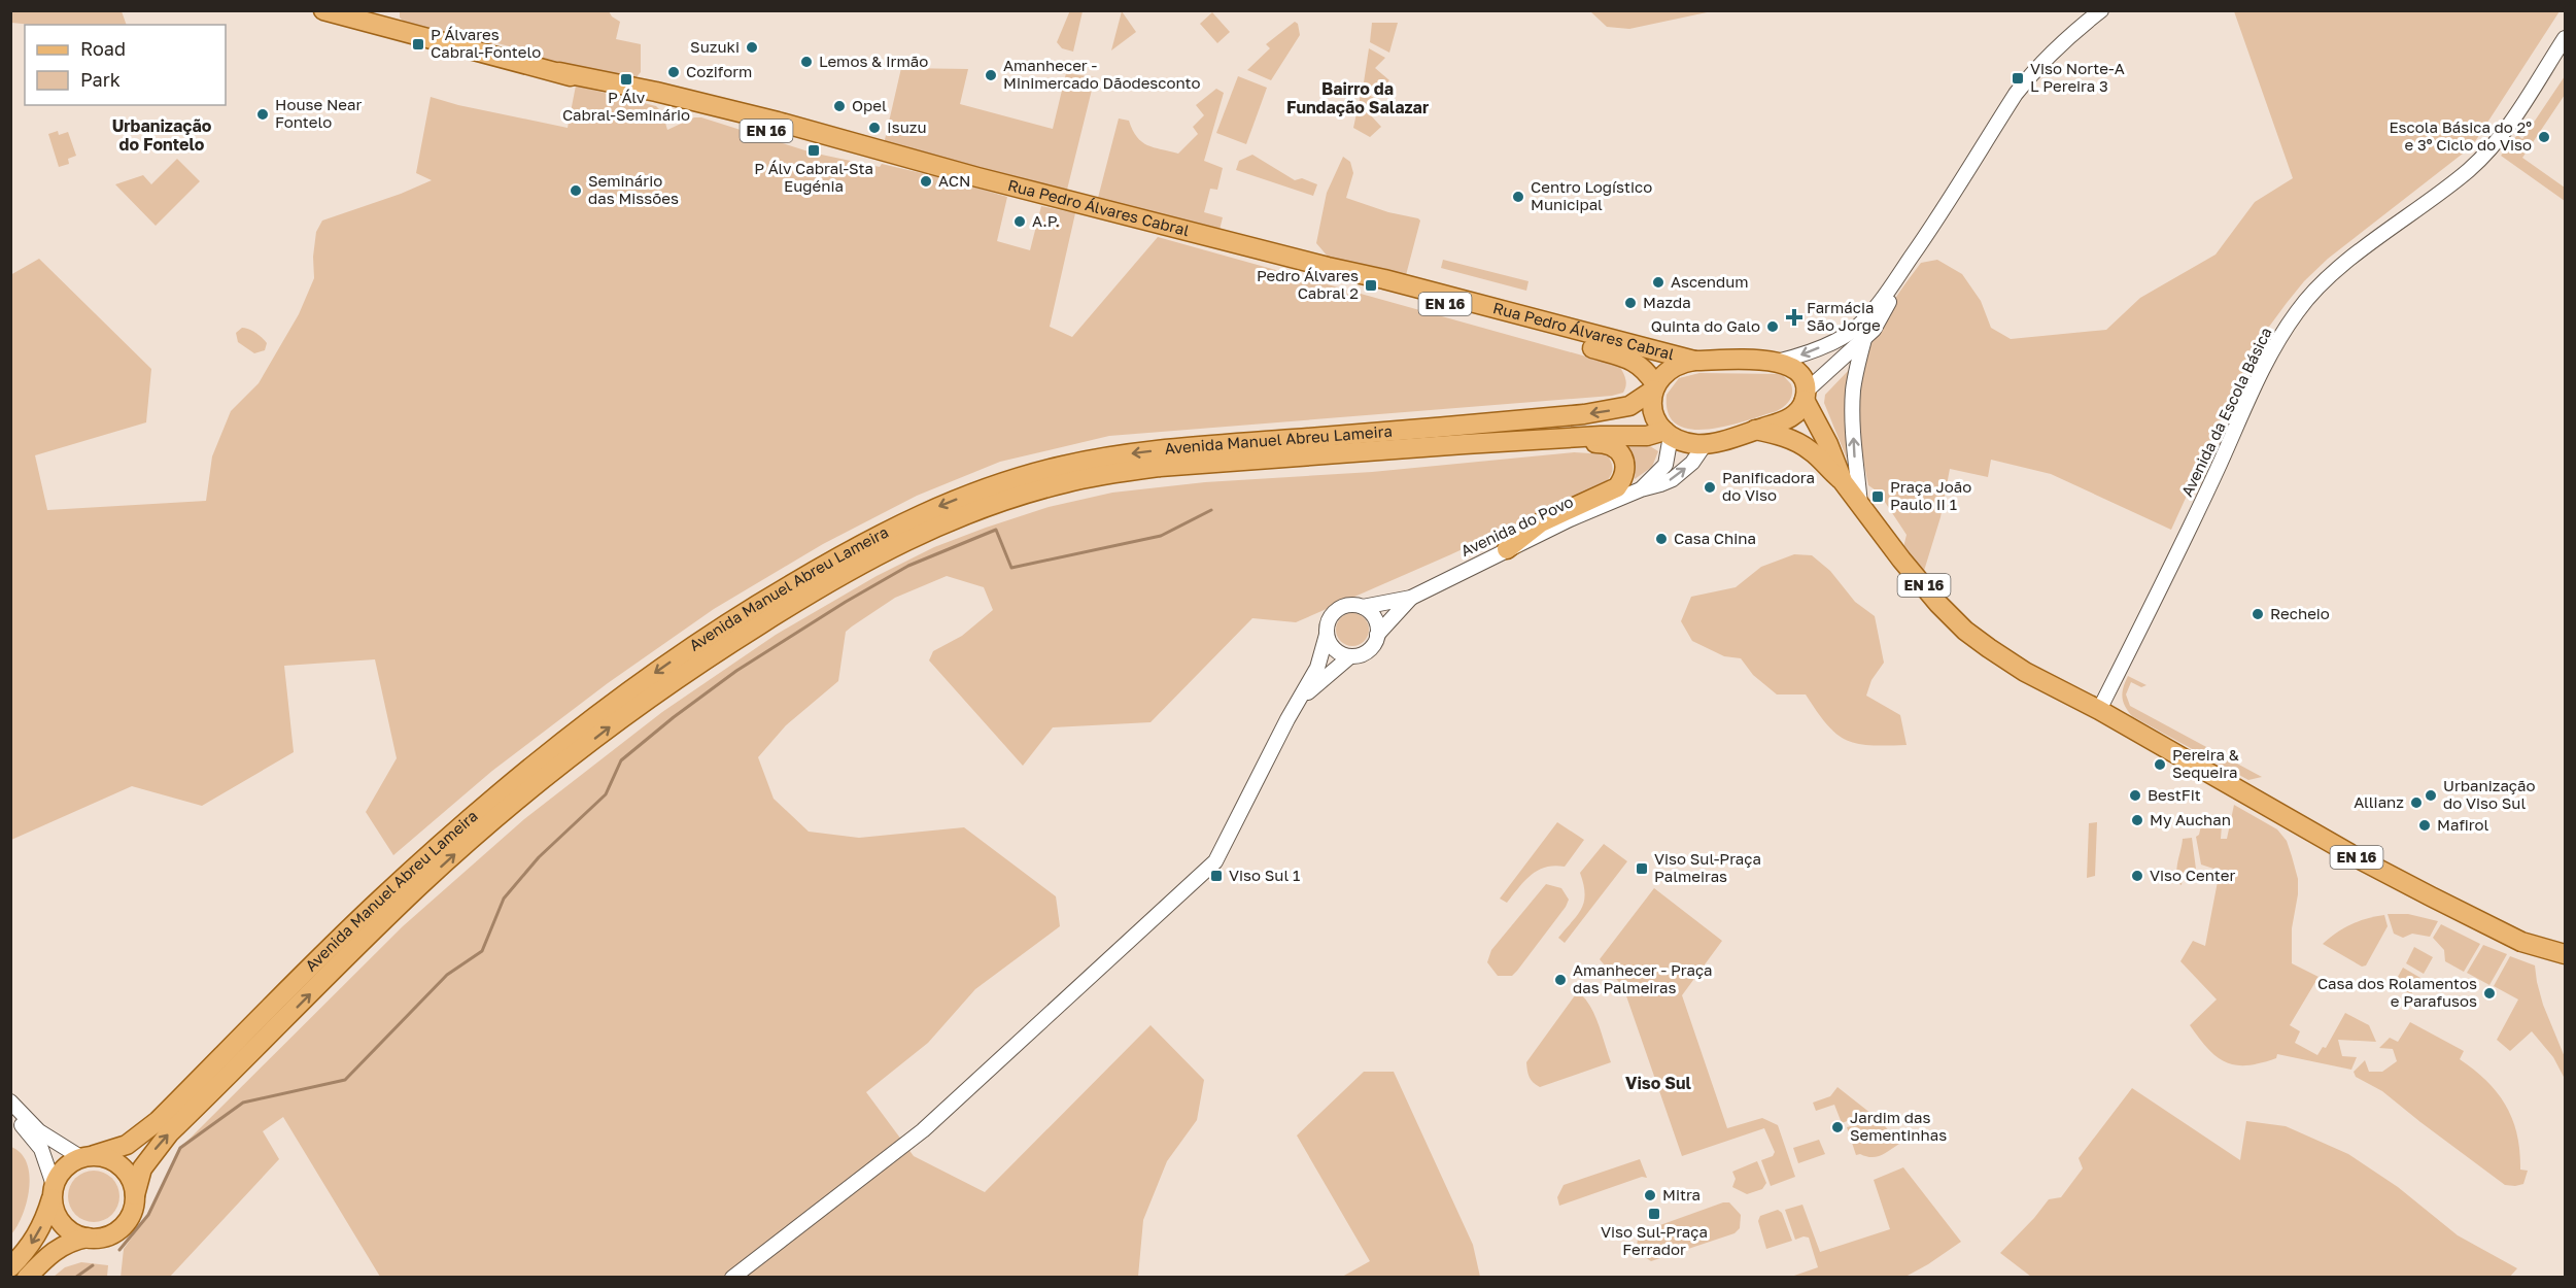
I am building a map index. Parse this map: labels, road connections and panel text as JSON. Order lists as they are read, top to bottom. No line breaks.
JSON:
{"streets":{"main road":["EN 16","Rua Pedro Álvares Cabral","Avenida Manuel Abreu Lameira"],"street":["Avenida da Escola Básica","Avenida do Povo"]},"crossings":[["EN 16","Rua Pedro Álvares Cabral"],["EN 16","Avenida da Escola Básica"],["EN 16","Avenida Manuel Abreu Lameira"],["Rua Pedro Álvares Cabral","Avenida Manuel Abreu Lameira"],["Avenida Manuel Abreu Lameira","Avenida do Povo"]],"districts":["Bairro da Fundação Salazar","Urbanização do Fontelo","Viso Sul"],"places":{"transit":["P Álvares Cabral-Fontelo","Viso Norte-A L Pereira 3","P Álv Cabral-Seminário","P Álv Cabral-Sta Eugénia","Pedro Álvares Cabral 2","Praça João Paulo II 1","Viso Sul-Praça Palmeiras","Viso Sul 1","Viso Sul-Praça Ferrador"],"other":["Suzuki","Lemos & Irmão","Coziform","Amanhecer - Minimercado Dãodesconto","Opel","House Near Fontelo","Isuzu","Escola Básica do 2º e 3º Ciclo do Viso","ACN","Seminário das Missões","Centro Logístico Municipal","A.P.","Ascendum","Mazda","Quinta do Galo","Panificadora do Viso","Casa China","Recheio","Pereira & Sequeira","BestFit","Urbanização do Viso Sul","Allianz","My Auchan","Mafirol","Viso Center","Amanhecer - Praça das Palmeiras","Casa dos Rolamentos e Parafusos","Jardim das Sementinhas","Mitra"],"health":["Farmácia São Jorge"]},"legend":["Road","Park"]}
